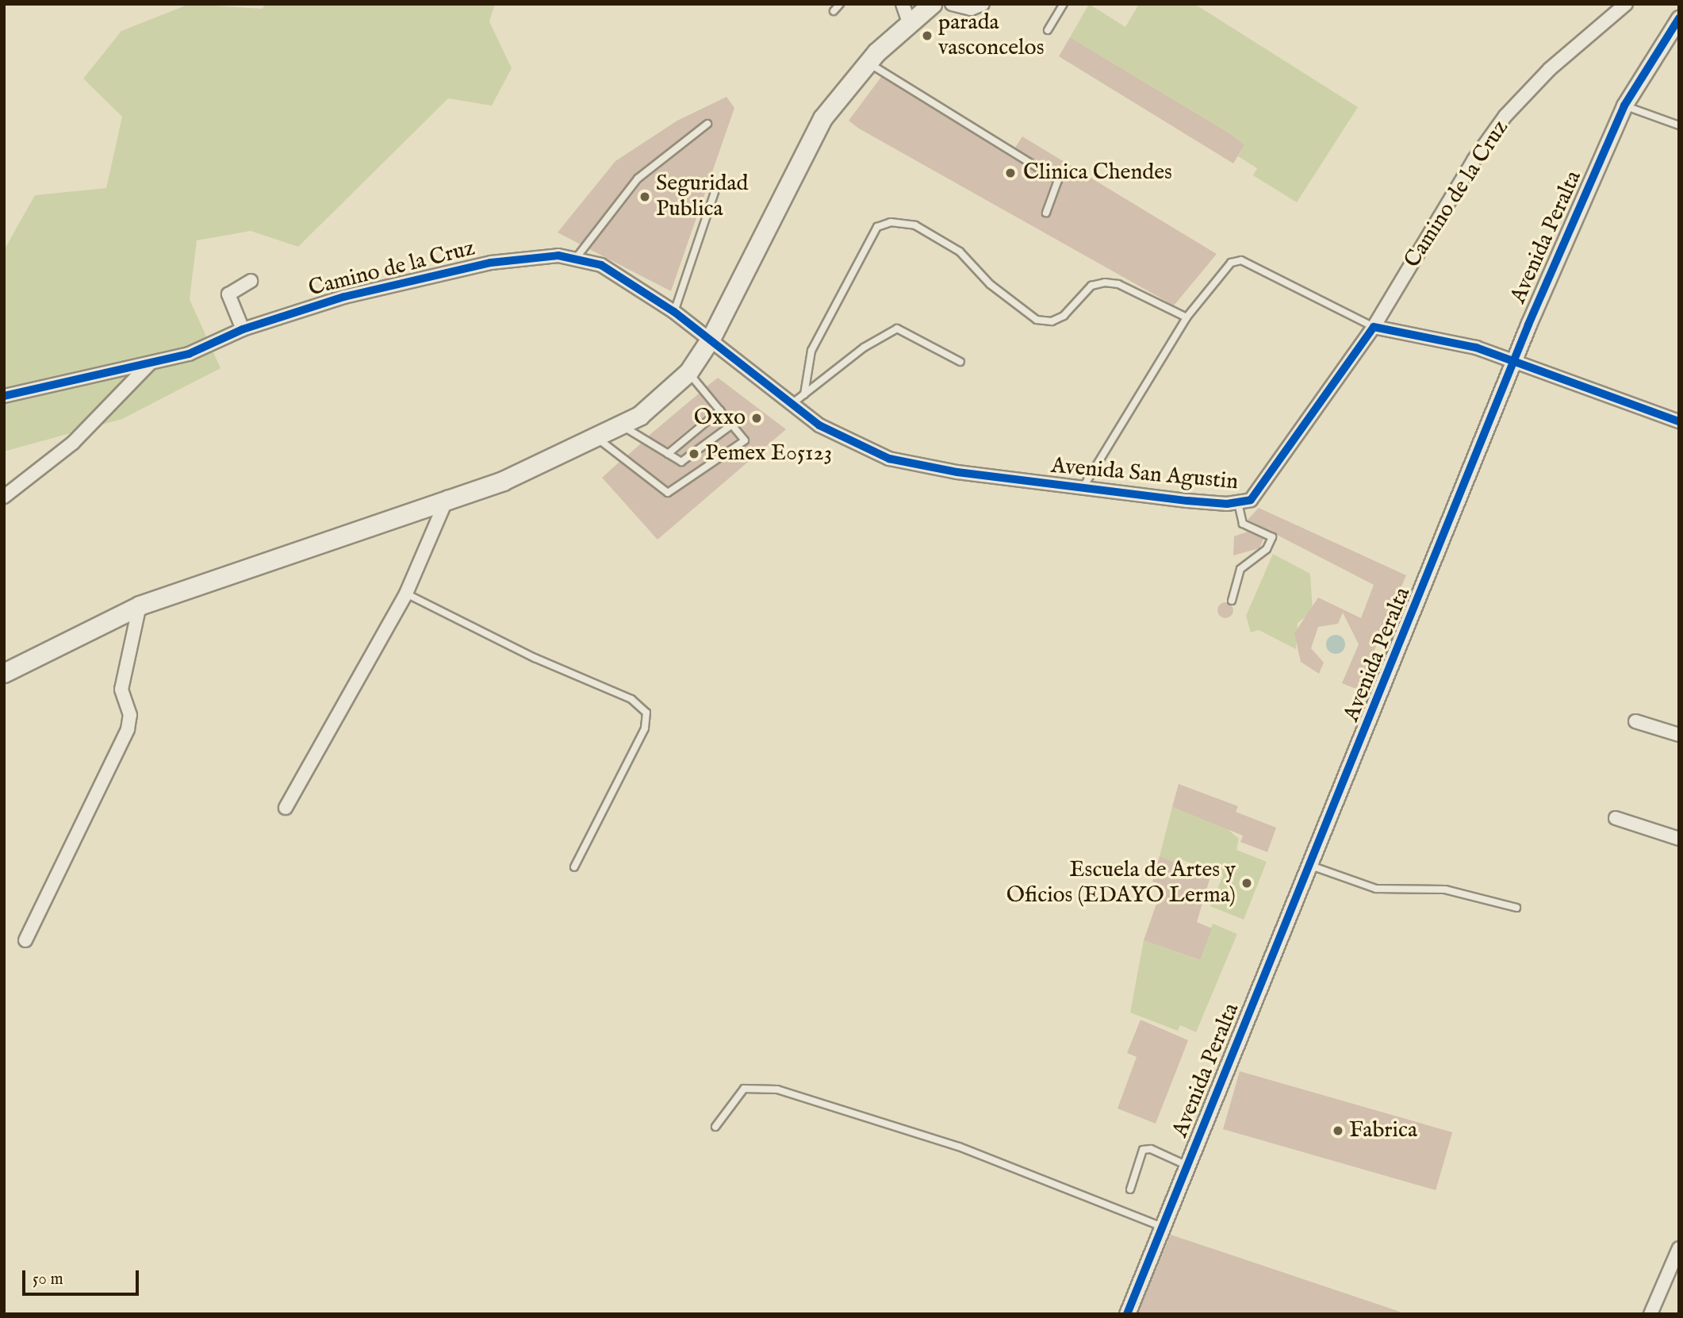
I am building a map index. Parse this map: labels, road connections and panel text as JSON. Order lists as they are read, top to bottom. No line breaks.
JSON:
{"streets":{"street":["Camino de la Cruz","Avenida Peralta","Avenida San Agustin"]},"crossings":[["Camino de la Cruz","Avenida San Agustin"]],"places":["parada vasconcelos","Clinica Chendes","Seguridad Publica","Oxxo","Pemex E05123","Escuela de Artes y Oficios (EDAYO Lerma)","Fabrica"],"scale_bar":"50 m"}
